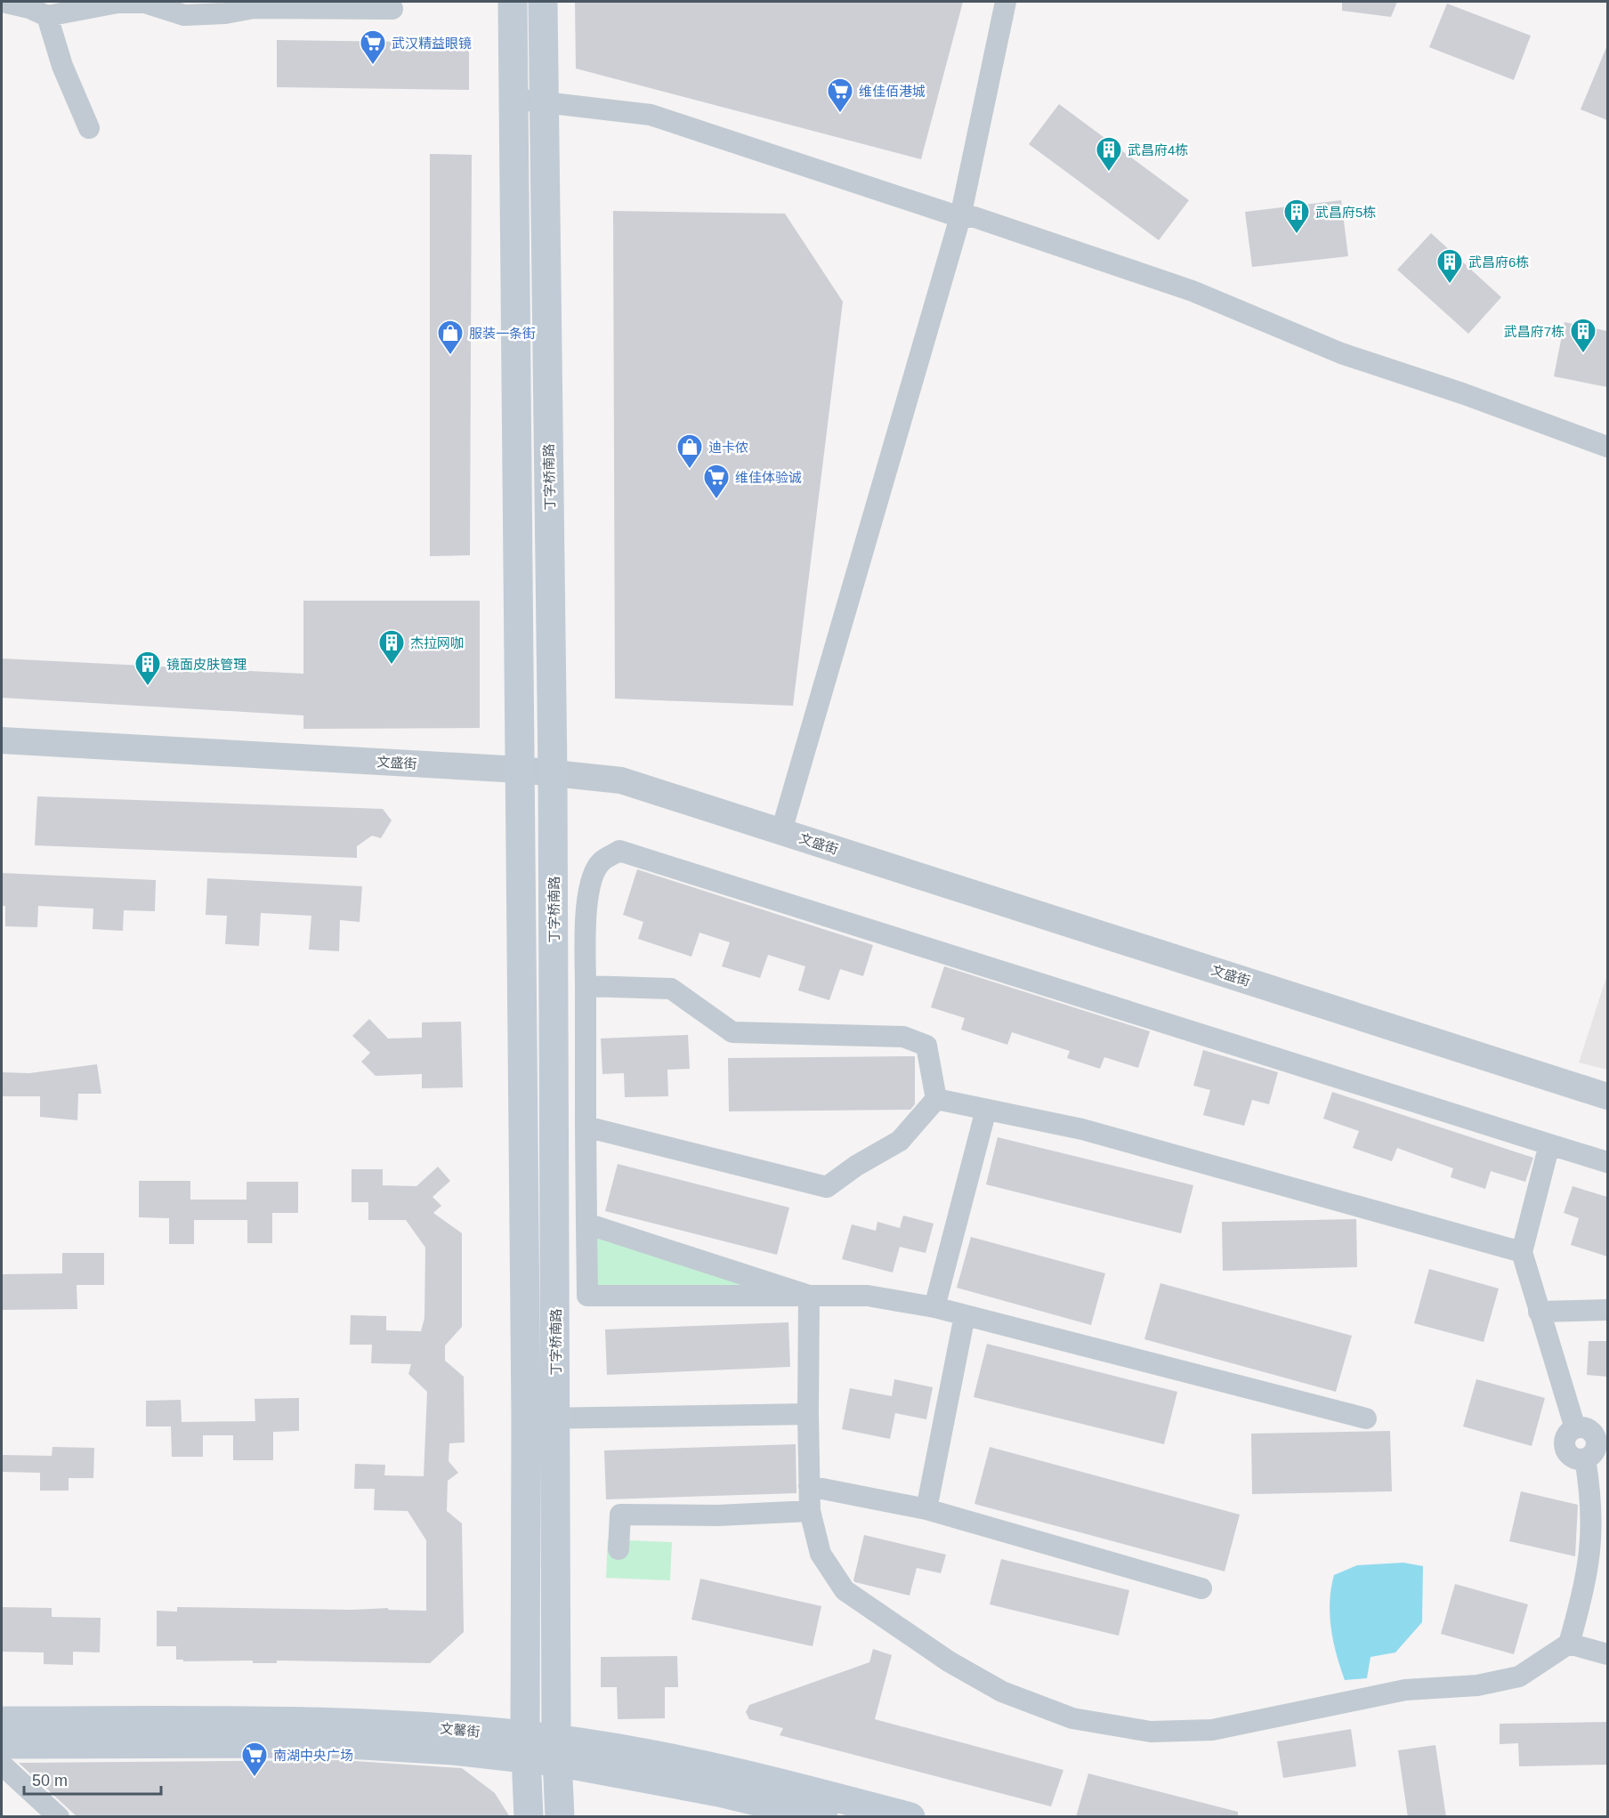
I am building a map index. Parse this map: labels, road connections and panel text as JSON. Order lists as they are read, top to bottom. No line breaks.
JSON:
{"streets":{"main road":["丁字桥南路","文馨街"],"street":["文盛街"]},"crossings":[["丁字桥南路","文盛街"],["丁字桥南路","文馨街"]],"places":{"supermarket":["武汉精益眼镜","维佳佰港城","维佳体验诚","南湖中央广场"],"building":["武昌府4栋","武昌府5栋","武昌府6栋","武昌府7栋","杰拉网咖","镜面皮肤管理"],"shop":["服装一条街","迪卡侬"]},"scale_bar":"50 m"}
